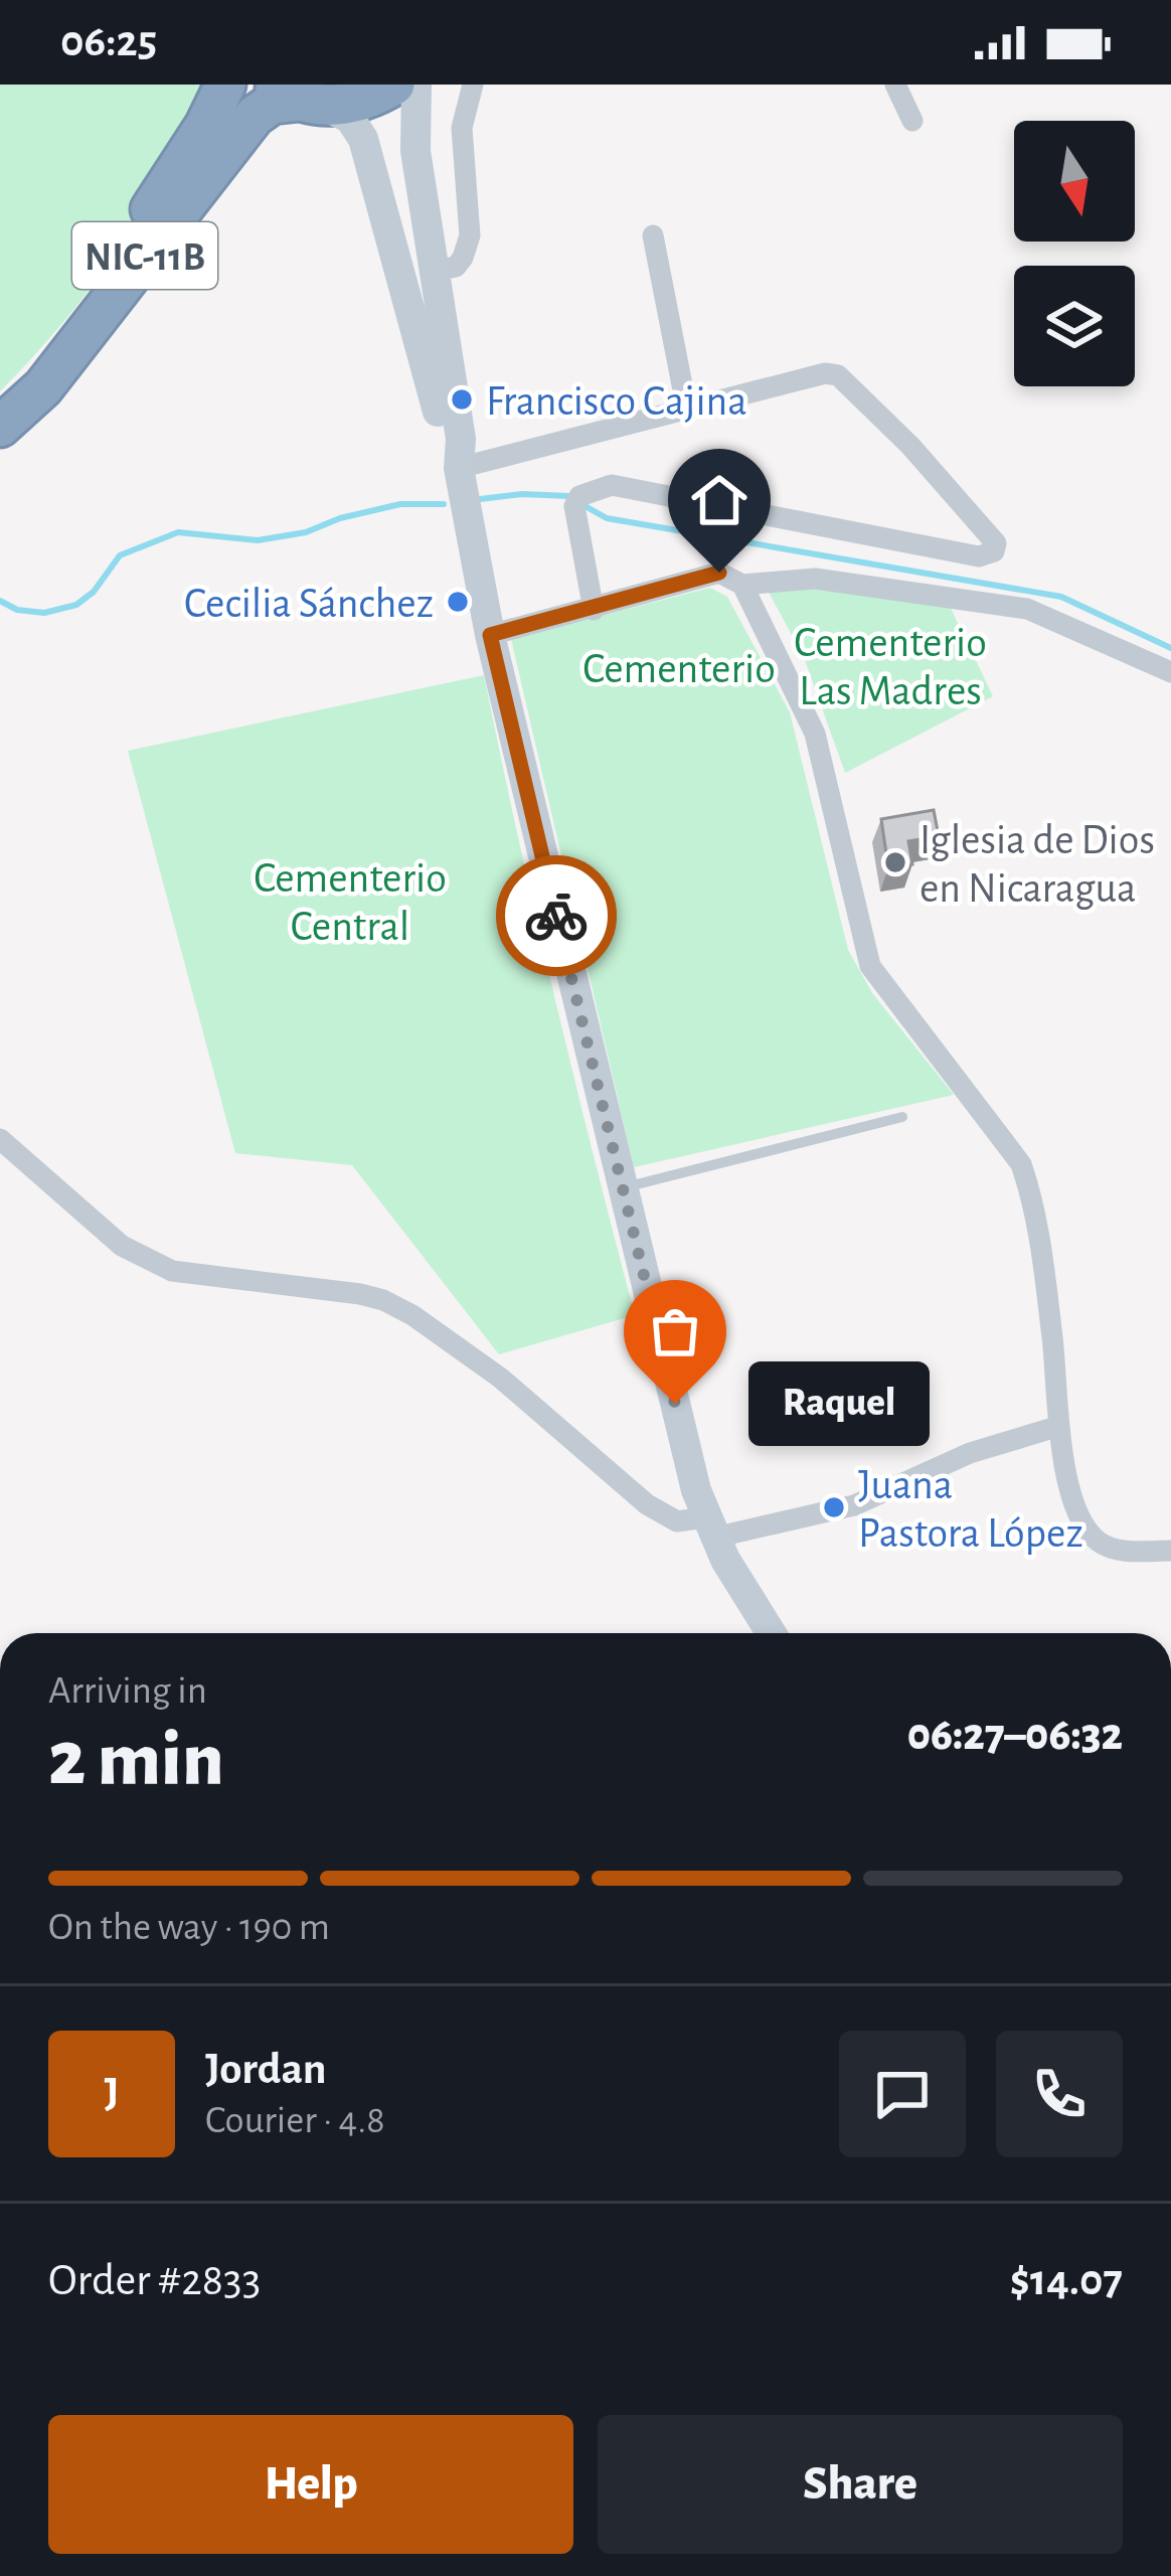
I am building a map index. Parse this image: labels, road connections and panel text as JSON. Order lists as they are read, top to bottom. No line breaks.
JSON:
{"streets":{"highway":["NIC-11B"]},"parks":["Cementerio Las Madres","Cementerio","Cementerio Central"],"places":["Francisco Cajina","Cecilia Sánchez","Iglesia de Dios en Nicaragua","Raquel","Juana Pastora López"],"north":"bottom","page":{"status":"06:25","bubble":"Raquel","heading":["2 min","Arriving in","06:27–06:32"],"panel":["Jordan","Courier · 4.8","Order #2833","$14.07"],"bar":"On the way · 190 m","round":"J","buttons":["Help","Share"]}}
